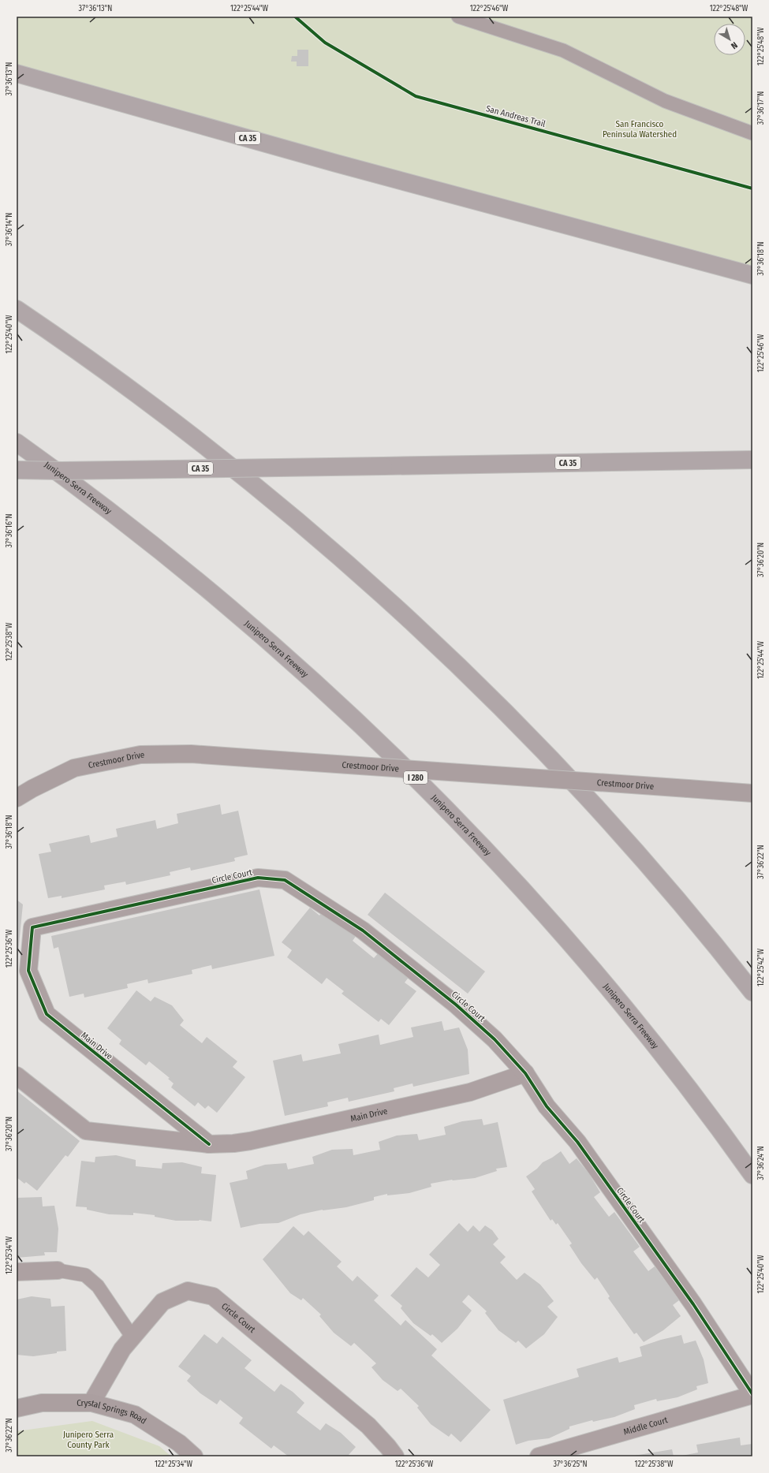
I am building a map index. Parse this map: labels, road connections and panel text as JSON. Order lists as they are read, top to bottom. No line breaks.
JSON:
{"streets":{"highway":["CA 35","Junipero Serra Freeway","I 280"],"street":["Crestmoor Drive","Circle Court","Main Drive","Crystal Springs Road","Middle Court"],"cycle path":["San Andreas Trail"]},"crossings":[["Circle Court","Main Drive"],["Circle Court","Crystal Springs Road"],["Circle Court","Middle Court"]],"parks":["San Francisco Peninsula Watershed","Junipero Serra County Park"],"north":"bottom right","coordinates":["37°36'13\"N","122°25'44\"W","122°25'46\"W","122°25'48\"W","37°36'17\"N","37°36'14\"N","37°36'18\"N","122°25'40\"W","37°36'16\"N","37°36'20\"N","122°25'38\"W","37°36'22\"N","122°25'36\"W","122°25'42\"W","37°36'24\"N","122°25'34\"W","37°36'25\"N"]}
